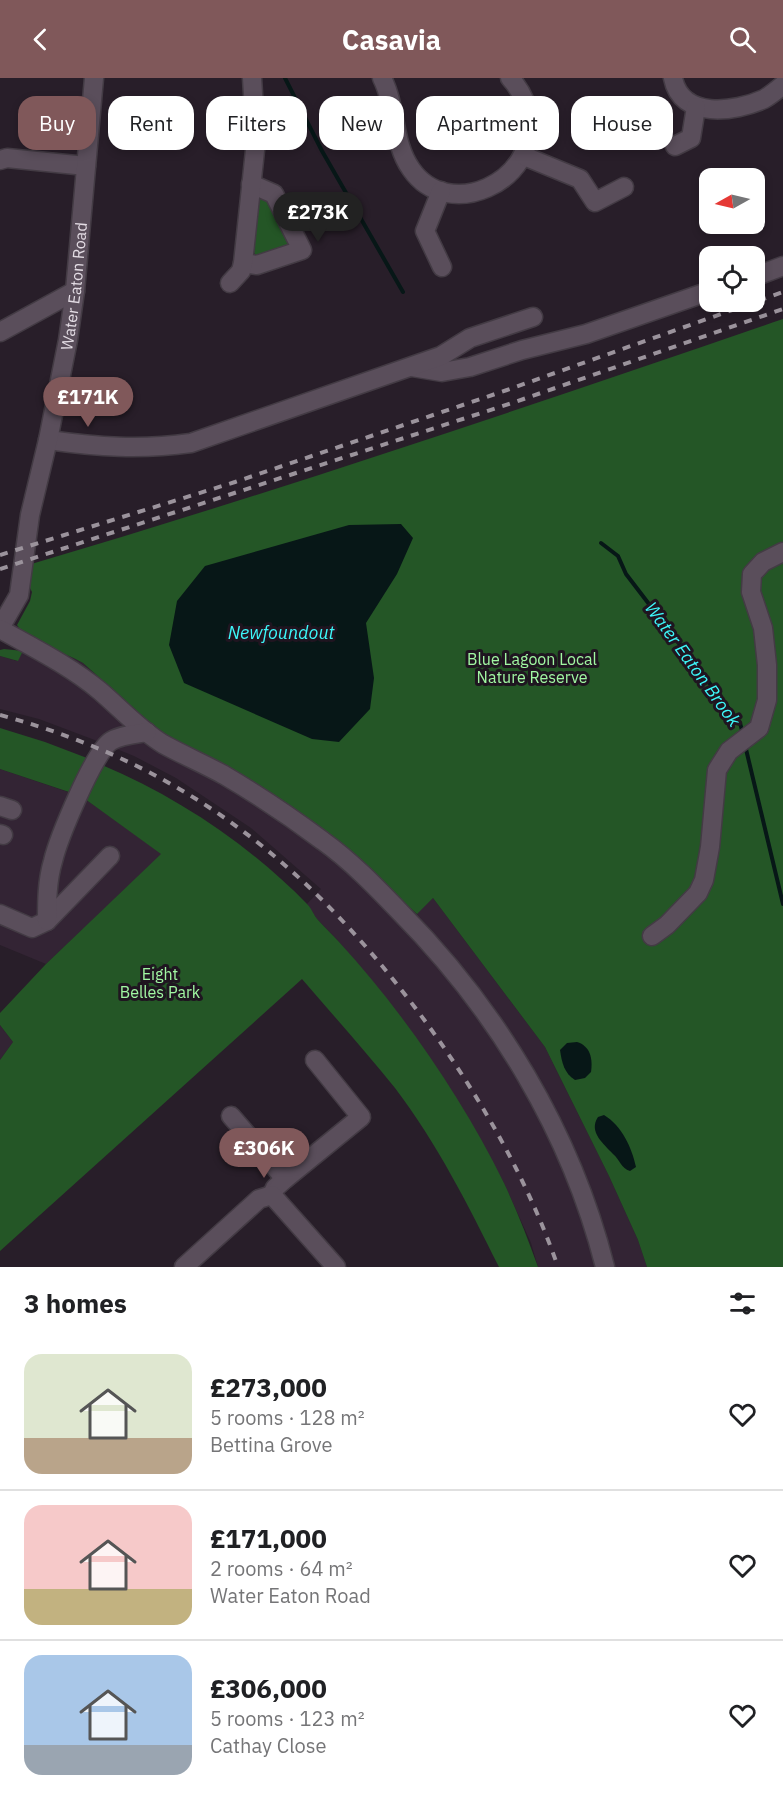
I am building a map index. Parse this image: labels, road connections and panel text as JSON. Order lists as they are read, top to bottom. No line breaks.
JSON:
{"streets":{"street":["Water Eaton Road"]},"water":["Newfoundout","Water Eaton Brook"],"parks":["Blue Lagoon Local Nature Reserve","Eight Belles Park"],"north":"left","page":{"header":"Casavia","chip":["Buy","Rent","Filters","New","Apartment","House"],"price":["£273K","£171K","£306K"],"heading":"3 homes","list":[{"name":"£273,000","note":"5 rooms · 128 m² · Bettina Grove"},{"name":"£171,000","note":"2 rooms · 64 m² · Water Eaton Road"},{"name":"£306,000","note":"5 rooms · 123 m² · Cathay Close"}]}}
